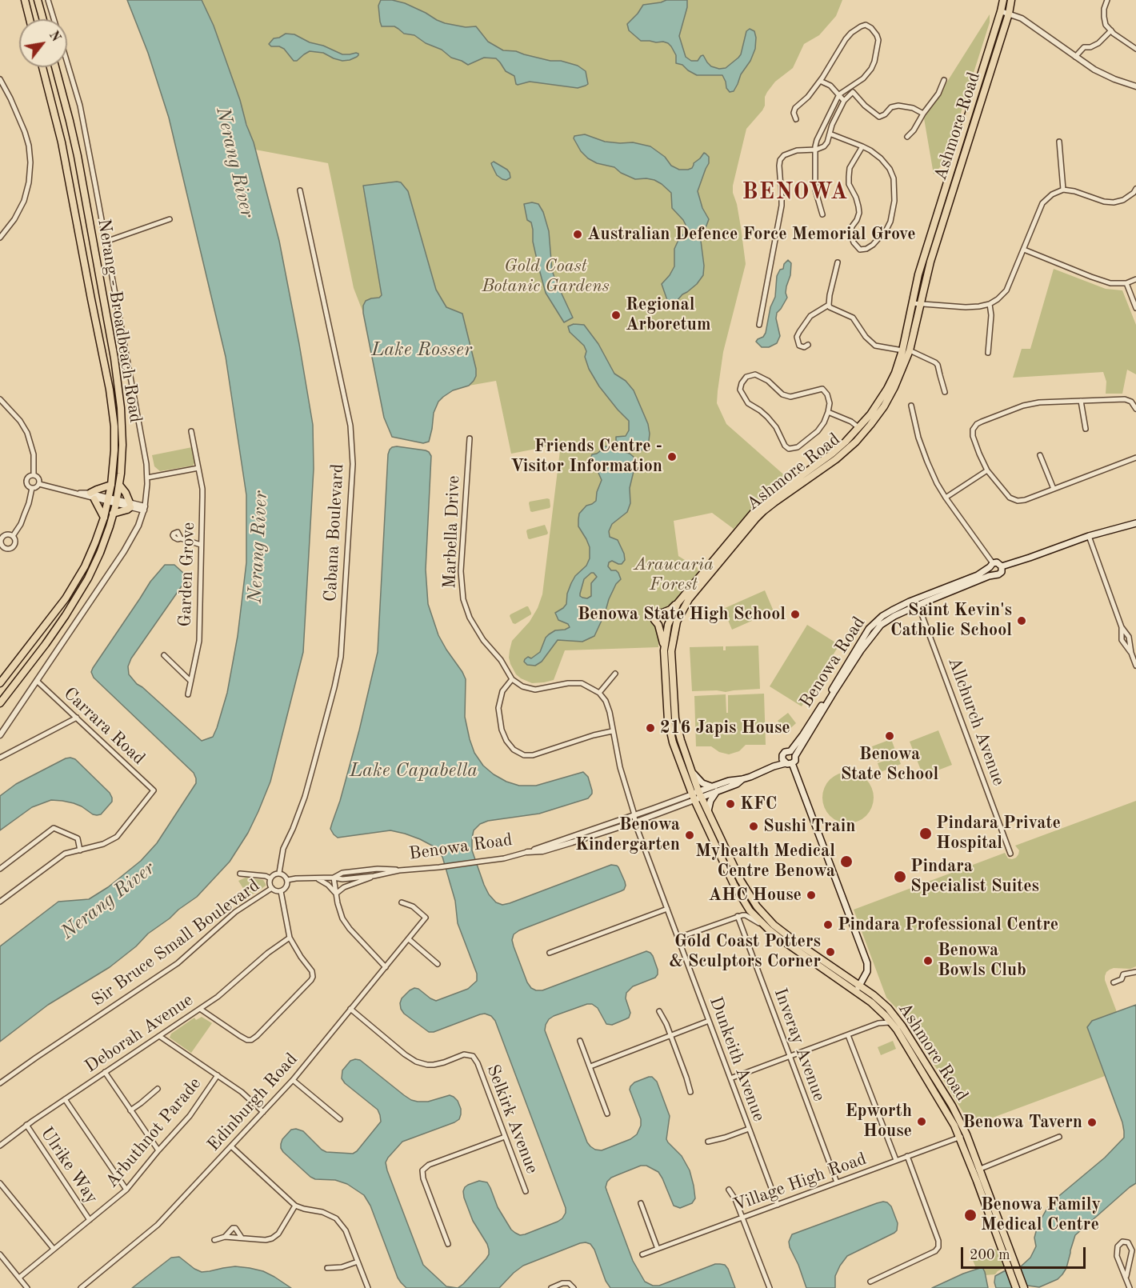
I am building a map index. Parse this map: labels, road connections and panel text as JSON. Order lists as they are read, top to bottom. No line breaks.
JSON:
{"streets":{"main road":["Ashmore Road","Nerang - Broadbeach Road","Benowa Road"],"street":["Marbella Drive","Cabana Boulevard","Garden Grove","Allchurch Avenue","Carrara Road","Sir Bruce Small Boulevard","Deborah Avenue","Inveray Avenue","Dunkeith Avenue","Edinburgh Road","Selkirk Avenue","Arbuthnot Parade","Ulrike Way","Village High Road"]},"crossings":[["Ashmore Road","Benowa Road"],["Ashmore Road","Village High Road"],["Cabana Boulevard","Benowa Road"],["Cabana Boulevard","Sir Bruce Small Boulevard"],["Benowa Road","Allchurch Avenue"],["Benowa Road","Sir Bruce Small Boulevard"],["Benowa Road","Dunkeith Avenue"],["Deborah Avenue","Ulrike Way"],["Inveray Avenue","Village High Road"],["Dunkeith Avenue","Village High Road"],["Edinburgh Road","Selkirk Avenue"],["Arbuthnot Parade","Ulrike Way"]],"districts":["BENOWA"],"water":["Nerang River","Lake Rosser","Lake Capabella"],"parks":["Gold Coast Botanic Gardens","Araucaria Forest"],"places":["Australian Defence Force Memorial Grove","Regional Arboretum","Friends Centre - Visitor Information","Benowa State High School","Saint Kevin's Catholic School","216 Japis House","Benowa State School","KFC","Sushi Train","Pindara Private Hospital","Benowa Kindergarten","Myhealth Medical Centre Benowa","Pindara Specialist Suites","AHC House","Pindara Professional Centre","Gold Coast Potters & Sculptors Corner","Benowa Bowls Club","Epworth House","Benowa Tavern","Benowa Family Medical Centre"],"scale_bar":"200 m","north":"top right"}
